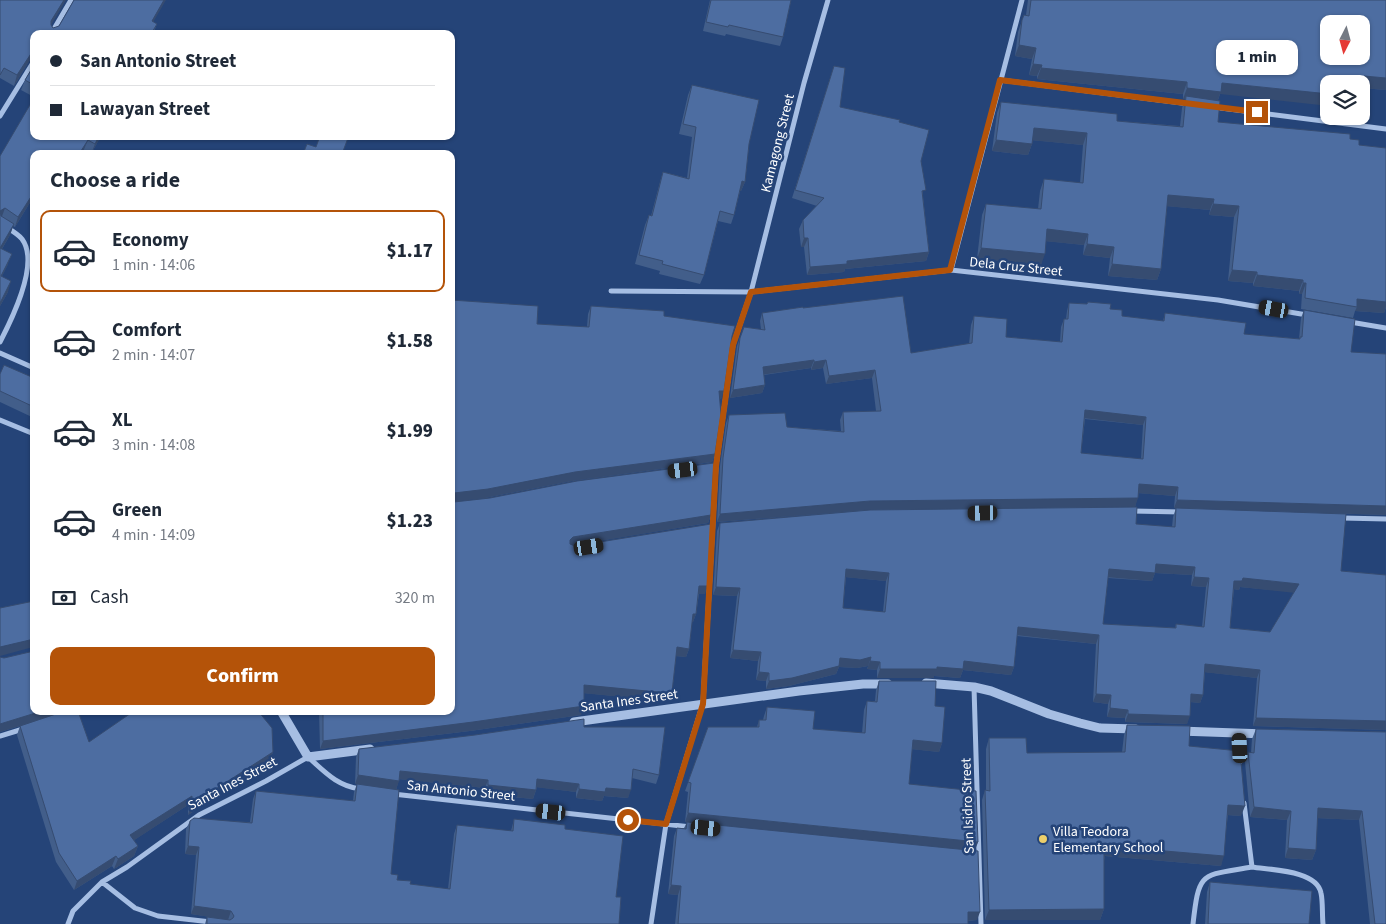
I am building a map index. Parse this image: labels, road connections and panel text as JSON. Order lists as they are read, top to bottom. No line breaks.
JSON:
{"streets":{"street":["Kamagong Street","Dela Cruz Street","Santa Ines Street","San Antonio Street","San Isidro Street"]},"crossings":[["Kamagong Street","Dela Cruz Street"],["Kamagong Street","Santa Ines Street"],["Kamagong Street","San Antonio Street"]],"places":["Villa Teodora Elementary School"],"north":"bottom","page":{"banner":["San Antonio Street","Lawayan Street"],"bubble":"1 min","heading":"Choose a ride","list":[{"name":"Economy","note":"1 min · 14:06","value":"$1.17"},{"name":"Comfort","note":"2 min · 14:07","value":"$1.58"},{"name":"XL","note":"3 min · 14:08","value":"$1.99"},{"name":"Green","note":"4 min · 14:09","value":"$1.23"}],"pay":["Cash","320 m"],"buttons":"Confirm"}}
